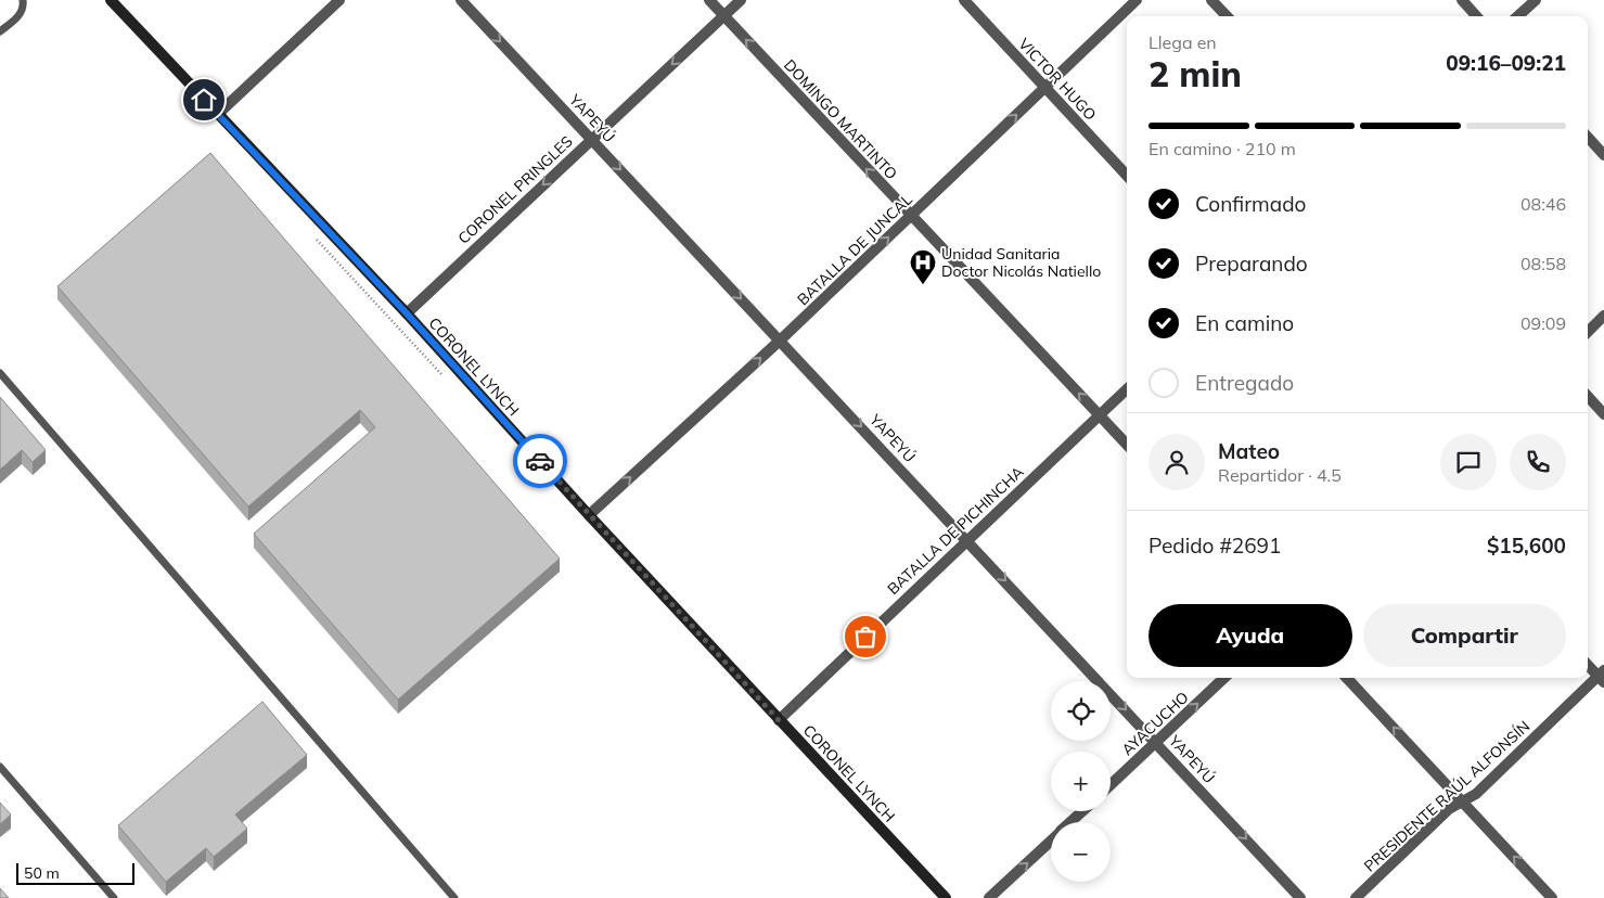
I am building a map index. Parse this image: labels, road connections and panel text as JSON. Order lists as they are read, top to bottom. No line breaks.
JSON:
{"streets":{"main road":["CORONEL LYNCH"],"street":["VICTOR HUGO","YAPEYÚ","DOMINGO MARTINTO","CORONEL PRINGLES","BATALLA DE JUNCAL","BATALLA DE PICHINCHA","AYACUCHO","PRESIDENTE RAÚL ALFONSÍN"]},"crossings":[["VICTOR HUGO","BATALLA DE JUNCAL"],["YAPEYÚ","CORONEL PRINGLES"],["YAPEYÚ","BATALLA DE JUNCAL"],["YAPEYÚ","BATALLA DE PICHINCHA"],["YAPEYÚ","AYACUCHO"],["DOMINGO MARTINTO","CORONEL PRINGLES"],["DOMINGO MARTINTO","BATALLA DE JUNCAL"],["DOMINGO MARTINTO","BATALLA DE PICHINCHA"],["CORONEL PRINGLES","CORONEL LYNCH"],["BATALLA DE JUNCAL","CORONEL LYNCH"],["CORONEL LYNCH","BATALLA DE PICHINCHA"]],"one_way":["YAPEYÚ","DOMINGO MARTINTO","CORONEL PRINGLES","BATALLA DE JUNCAL","AYACUCHO"],"places":{"hospital":["Unidad Sanitaria Doctor Nicolás Natiello"]},"scale_bar":"50 m","page":{"heading":["2 min","Llega en","09:16–09:21"],"panel":["Mateo","Repartidor · 4.5","Pedido #2691","$15,600"],"bar":"En camino · 210 m","list":[["Confirmado","08:46"],["Preparando","08:58"],["En camino","09:09"],"Entregado"],"buttons":["Ayuda","Compartir"],"map_buttons":["+","−"],"scale":"50 m"}}
